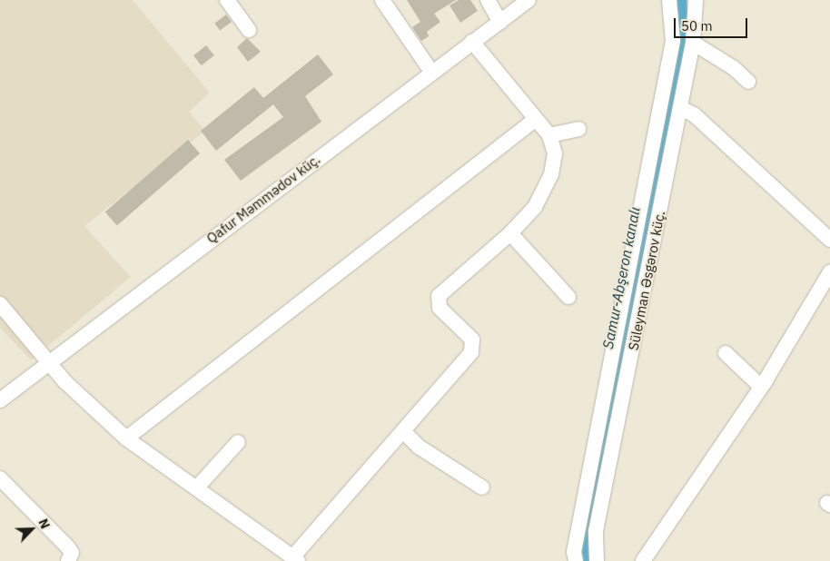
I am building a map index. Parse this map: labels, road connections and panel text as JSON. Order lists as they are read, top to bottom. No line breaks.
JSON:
{"streets":{"street":["Qafur Məmmədov küç.","Süleyman Əsgərov küç."]},"water":["Samur-Abşeron kanalı"],"scale_bar":"50 m","north":"top right"}
